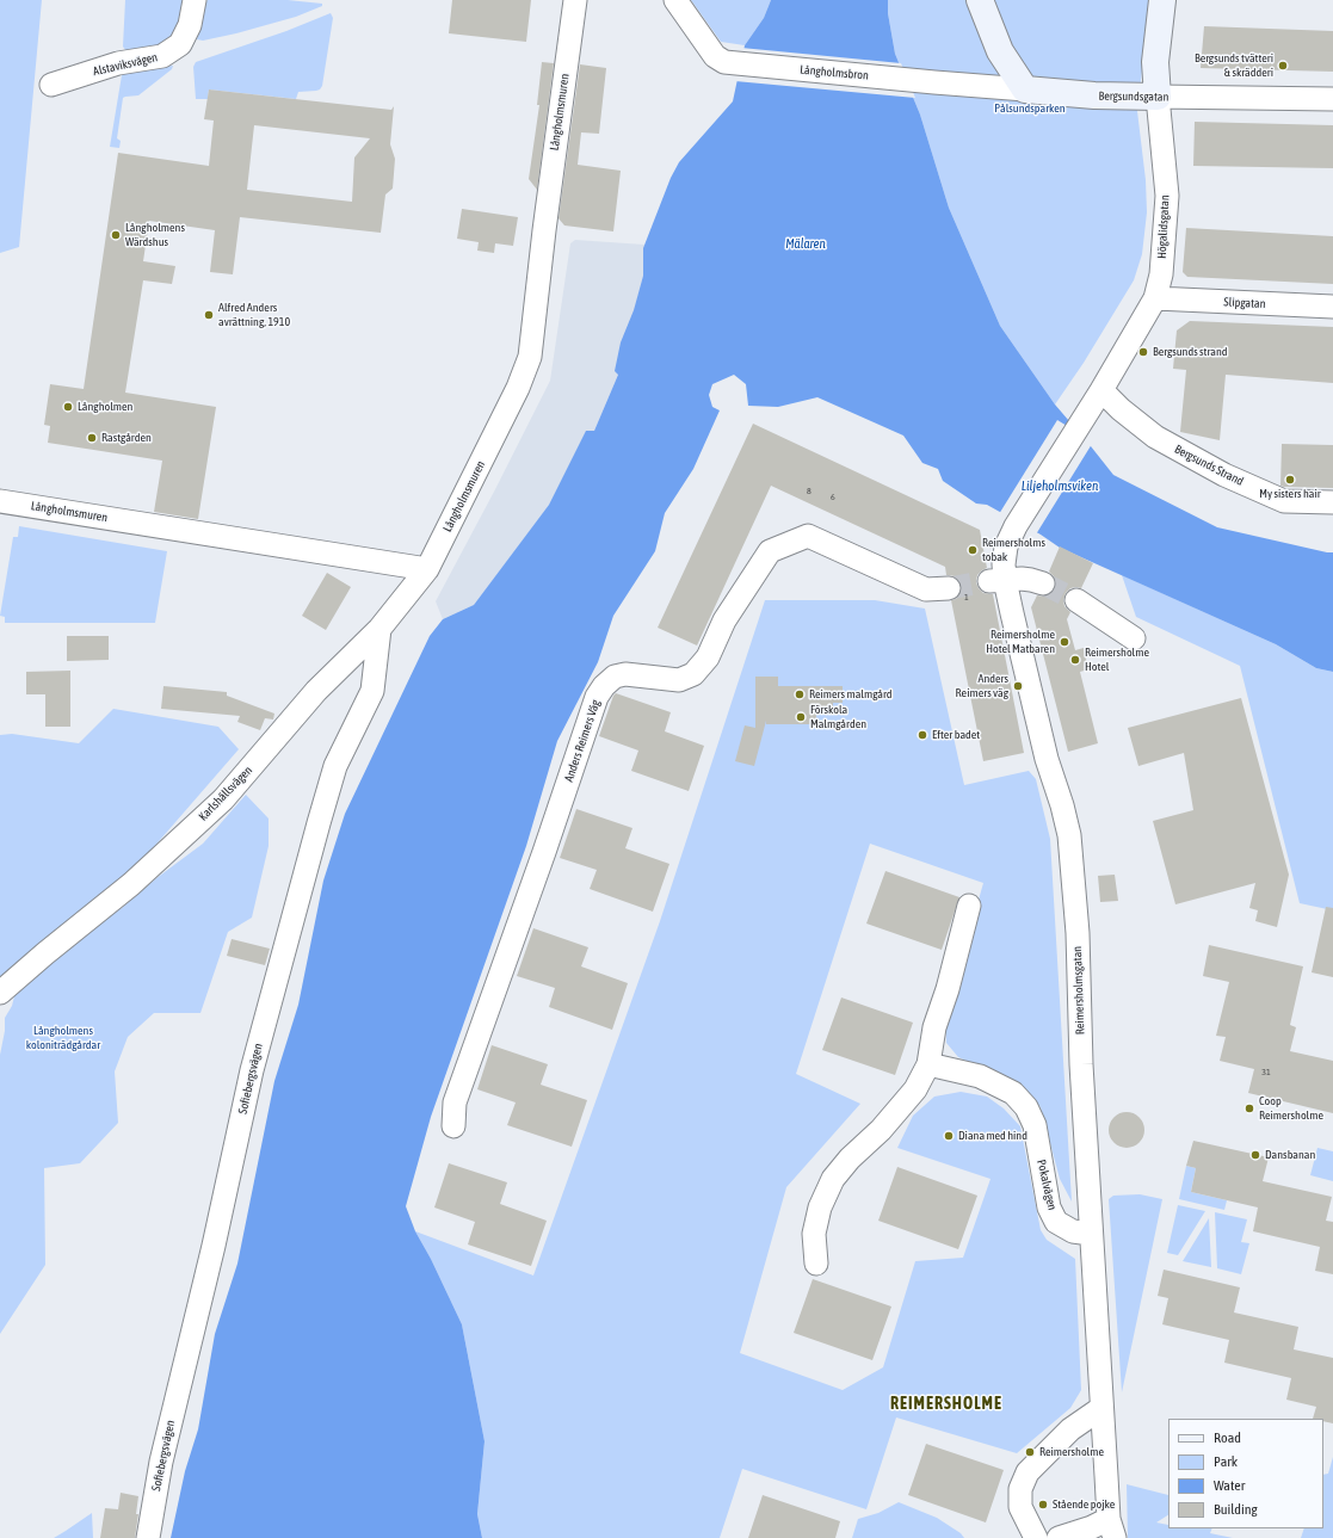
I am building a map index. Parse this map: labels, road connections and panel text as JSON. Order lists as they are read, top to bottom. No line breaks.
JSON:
{"streets":{"street":["Alstaviksvägen","Långholmsbron","Bergsundsgatan","Långholmsmuren","Högalidsgatan","Slipgatan","Bergsunds Strand","Anders Reimers Väg","Karlshällsvägen","Reimersholmsgatan","Sofiebergsvägen","Pokalvägen"]},"crossings":[["Långholmsbron","Bergsundsgatan"],["Bergsundsgatan","Högalidsgatan"],["Långholmsmuren","Karlshällsvägen"],["Högalidsgatan","Slipgatan"],["Högalidsgatan","Bergsunds Strand"],["Högalidsgatan","Reimersholmsgatan"],["Karlshällsvägen","Sofiebergsvägen"],["Reimersholmsgatan","Pokalvägen"]],"districts":["REIMERSHOLME"],"water":["Mälaren","Liljeholmsviken"],"parks":["Pålsundsparken","Långholmens koloniträdgårdar"],"places":["Bergsunds tvätteri & skrädderi","Långholmens Wärdshus","Alfred Anders avrättning, 1910","Bergsunds strand","Långholmen","Rastgården","My sisters hair","Reimersholms tobak","Reimersholme Hotel Matbaren","Reimersholme Hotel","Anders Reimers väg","Reimers malmgård","Förskola Malmgården","Efter badet","Coop Reimersholme","Diana med hind","Dansbanan","Reimersholme","Stående pojke"],"house_numbers":["8","6","1","31"],"legend":["Road","Park","Water","Building"]}
